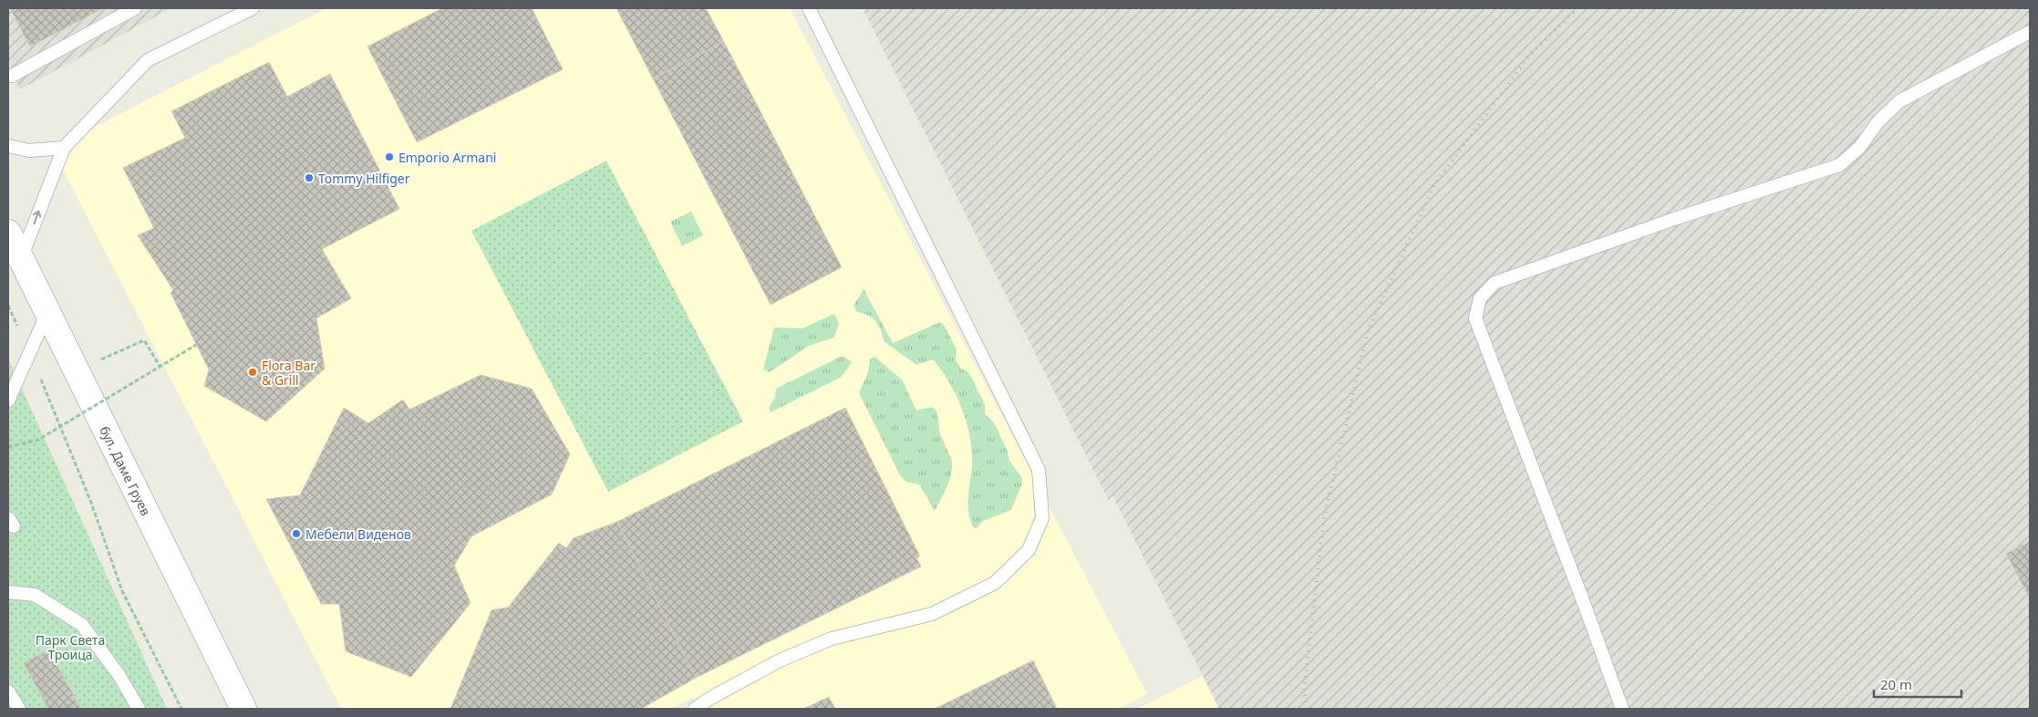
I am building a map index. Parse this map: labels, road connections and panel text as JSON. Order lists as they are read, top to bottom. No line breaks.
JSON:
{"streets":{"main road":["бул. Даме Груев"]},"parks":["Парк Света Троица"],"places":["Emporio Armani","Tommy Hilfiger","Flora Bar & Grill","Мебели Виденов"],"scale_bar":"20 m"}
